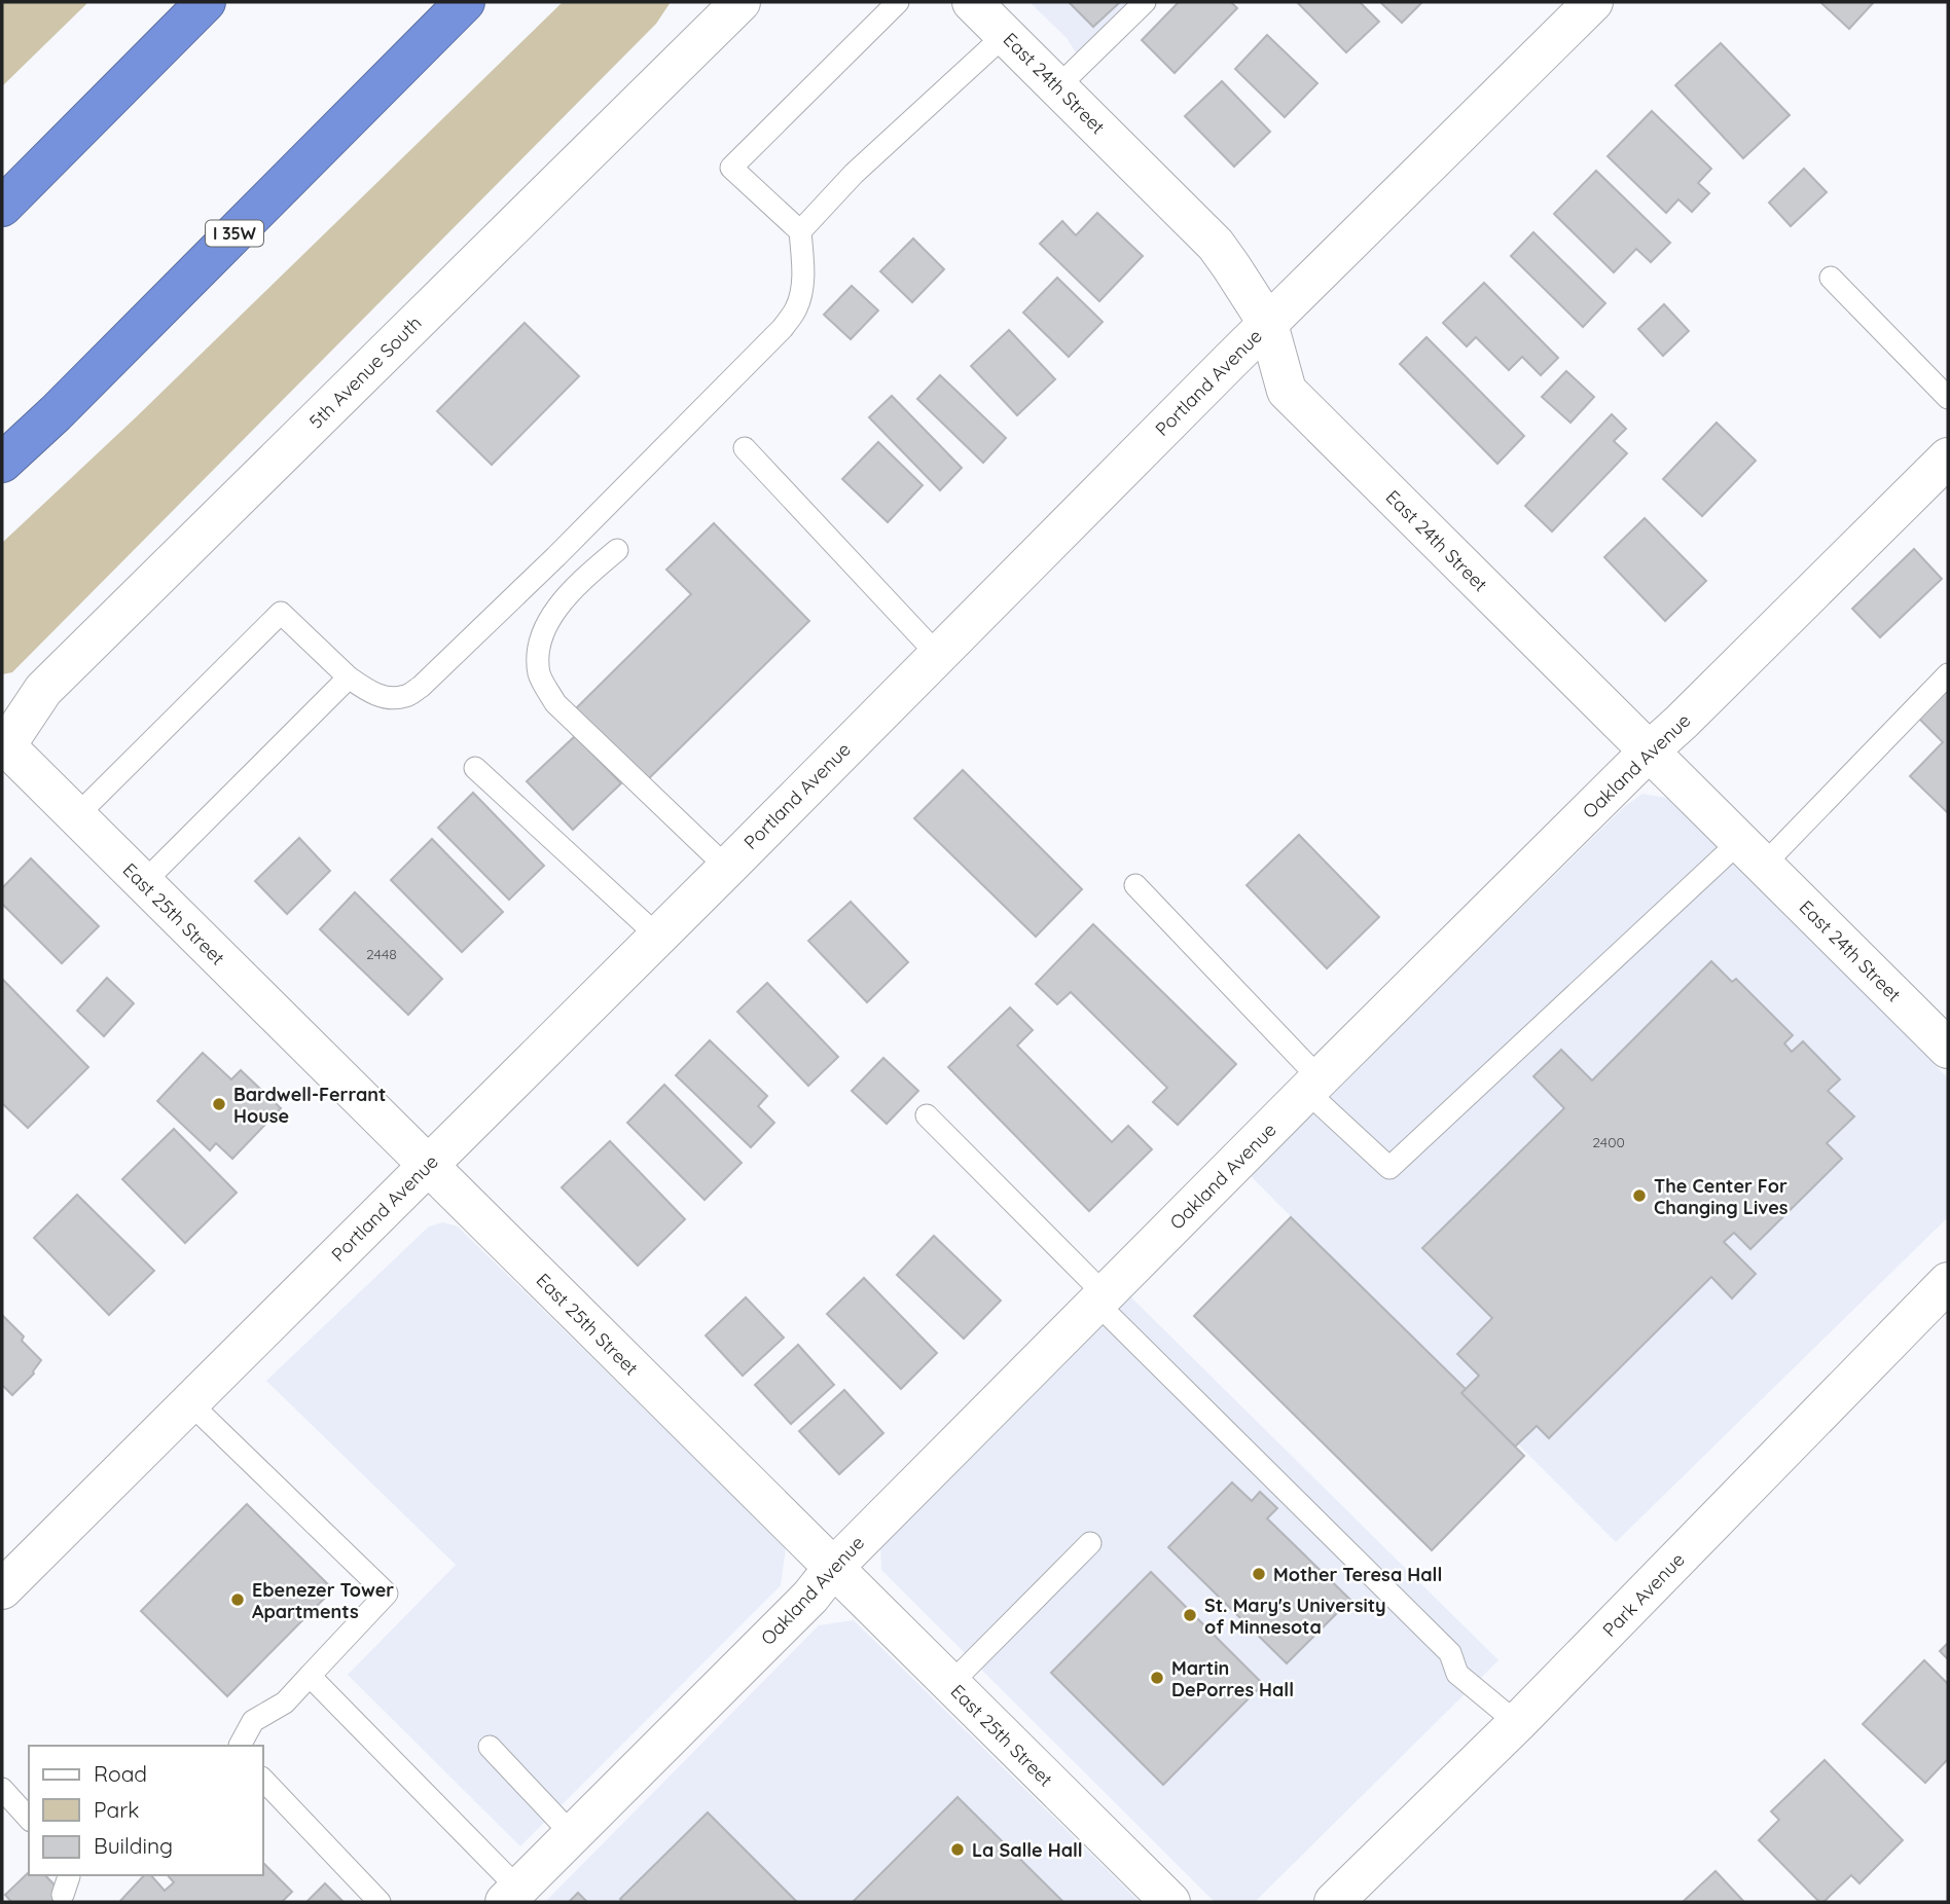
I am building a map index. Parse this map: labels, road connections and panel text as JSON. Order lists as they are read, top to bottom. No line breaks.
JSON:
{"streets":{"highway":["I 35W"],"street":["East 24th Street","5th Avenue South","Portland Avenue","Oakland Avenue","East 25th Street","Park Avenue"]},"crossings":[["East 24th Street","Portland Avenue"],["East 24th Street","Oakland Avenue"],["5th Avenue South","East 25th Street"],["Portland Avenue","East 25th Street"],["Oakland Avenue","East 25th Street"]],"places":["Bardwell-Ferrant House","The Center For Changing Lives","Mother Teresa Hall","Ebenezer Tower Apartments","St. Mary's University of Minnesota","Martin DePorres Hall","La Salle Hall"],"house_numbers":["2448","2400"],"legend":["Road","Park","Building"]}
